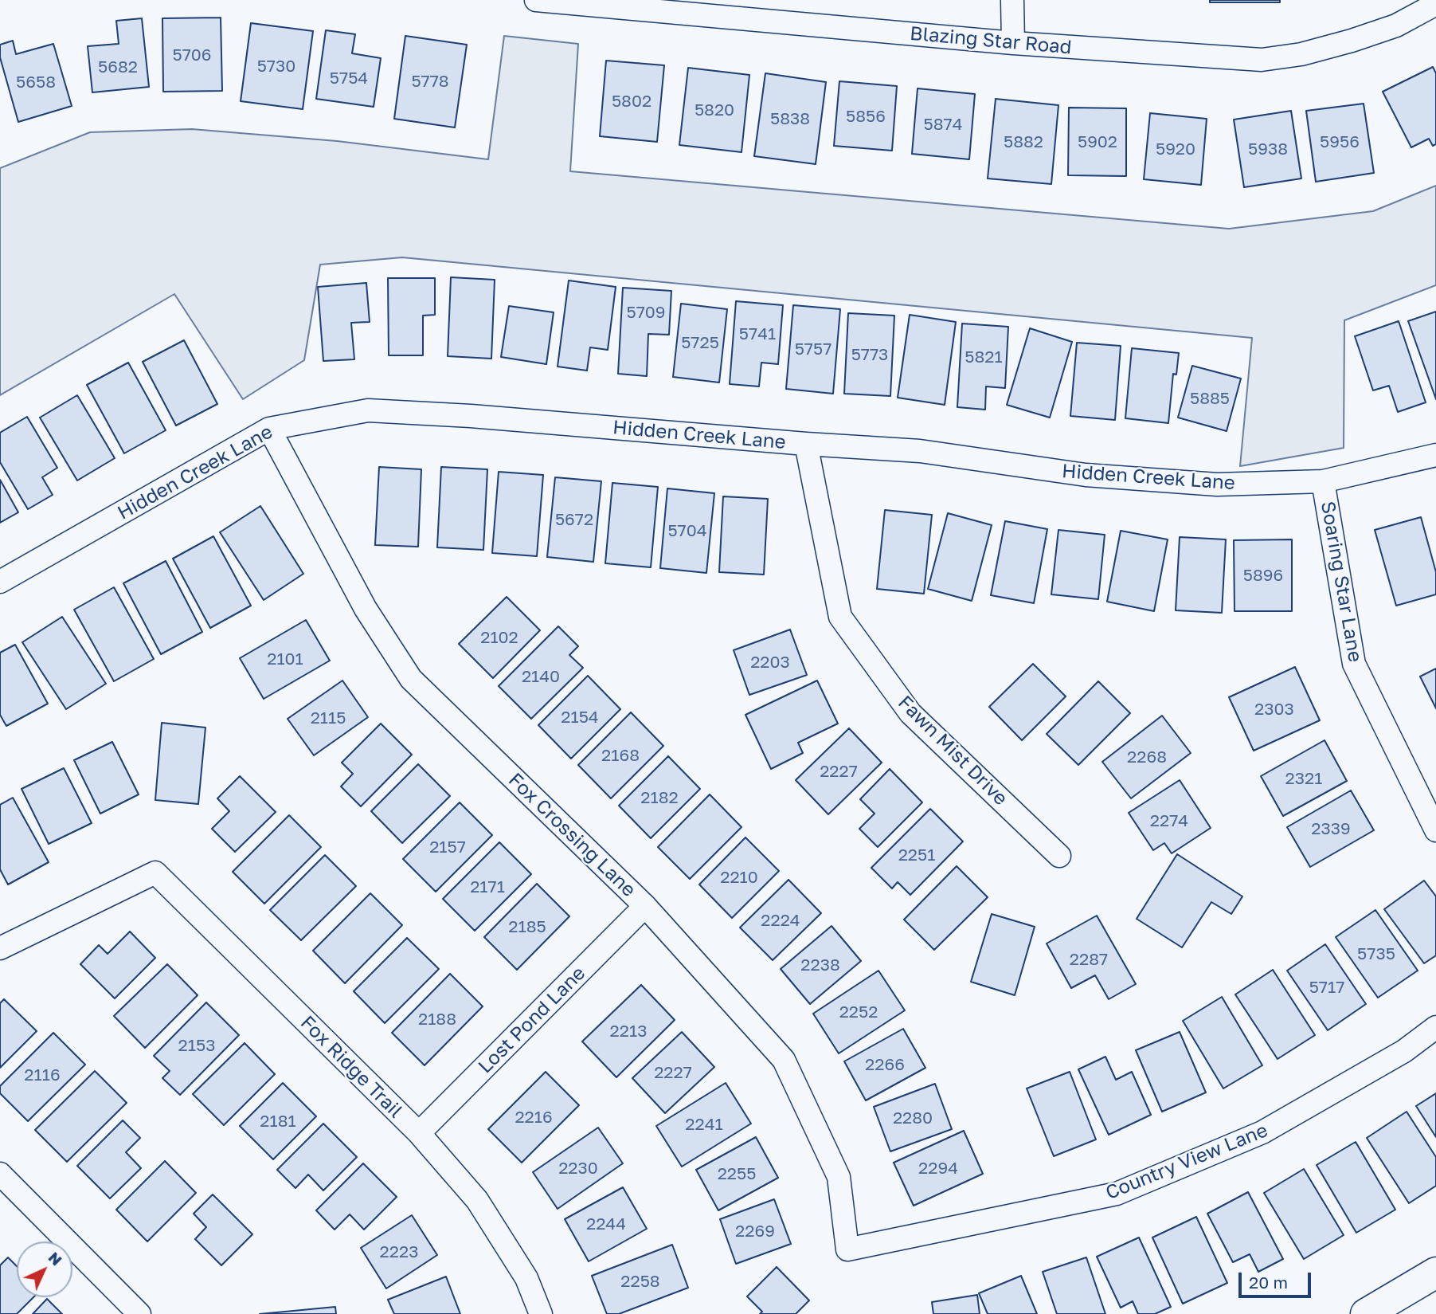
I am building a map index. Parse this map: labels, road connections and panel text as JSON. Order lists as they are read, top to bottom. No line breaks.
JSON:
{"streets":{"street":["Blazing Star Road","Hidden Creek Lane","Soaring Star Lane","Fawn Mist Drive","Fox Crossing Lane","Lost Pond Lane","Fox Ridge Trail","Country View Lane"]},"crossings":[["Hidden Creek Lane","Soaring Star Lane"],["Hidden Creek Lane","Fawn Mist Drive"],["Hidden Creek Lane","Fox Crossing Lane"],["Fox Crossing Lane","Lost Pond Lane"],["Fox Crossing Lane","Country View Lane"],["Lost Pond Lane","Fox Ridge Trail"]],"house_numbers":["5706","5730","5682","5754","5778","5658","5802","5820","5856","5838","5874","5882","5902","5956","5920","5938","5709","5741","5725","5757","5773","5821","5885","5672","5704","5896","2102","2101","2203","2140","2303","2154","2115","2168","2268","2227","2321","2182","2274","2339","2157","2251","2210","2171","2224","2185","5735","2287","2238","5717","2252","2188","2213","2153","2266","2227","2116","2216","2280","2181","2241","2230","2294","2255","2244","2269","2223","2258"],"scale_bar":"20 m","north":"top right"}
